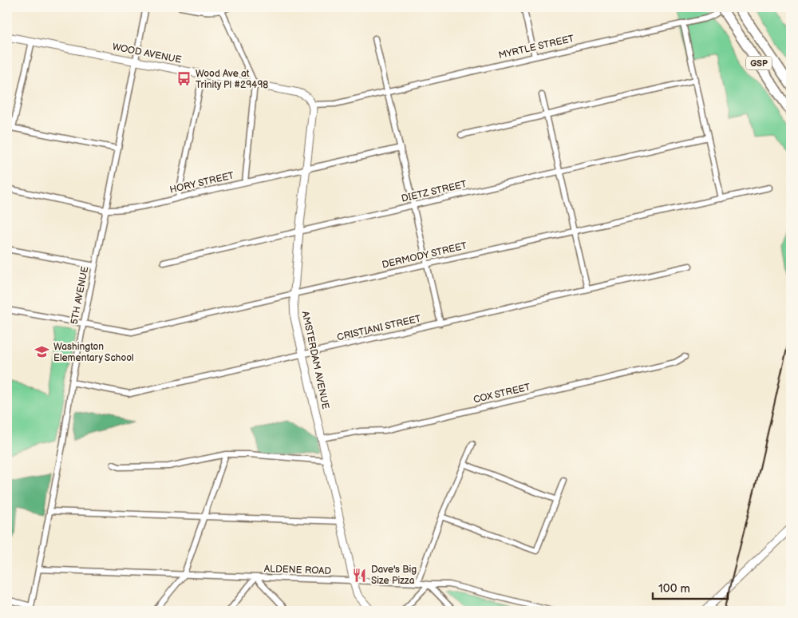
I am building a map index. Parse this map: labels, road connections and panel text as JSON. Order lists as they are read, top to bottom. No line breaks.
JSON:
{"streets":{"highway":["GSP"],"main road":["WOOD AVENUE","AMSTERDAM AVENUE"],"street":["MYRTLE STREET","HORY STREET","DIETZ STREET","DERMODY STREET","5TH AVENUE","CRISTIANI STREET","COX STREET","ALDENE ROAD"]},"crossings":[["MYRTLE STREET","WOOD AVENUE"],["MYRTLE STREET","GSP"],["MYRTLE STREET","AMSTERDAM AVENUE"],["WOOD AVENUE","5TH AVENUE"],["WOOD AVENUE","AMSTERDAM AVENUE"],["HORY STREET","5TH AVENUE"],["HORY STREET","AMSTERDAM AVENUE"],["DIETZ STREET","AMSTERDAM AVENUE"],["DERMODY STREET","5TH AVENUE"],["DERMODY STREET","AMSTERDAM AVENUE"],["5TH AVENUE","CRISTIANI STREET"],["5TH AVENUE","ALDENE ROAD"],["CRISTIANI STREET","AMSTERDAM AVENUE"],["AMSTERDAM AVENUE","COX STREET"],["AMSTERDAM AVENUE","ALDENE ROAD"]],"places":{"bus stop":["Wood Ave at Trinity Pl #29498"],"school or university":["Washington Elementary School"],"restaurant":["Dave's Big Size Pizza"]},"scale_bar":"100 m"}
